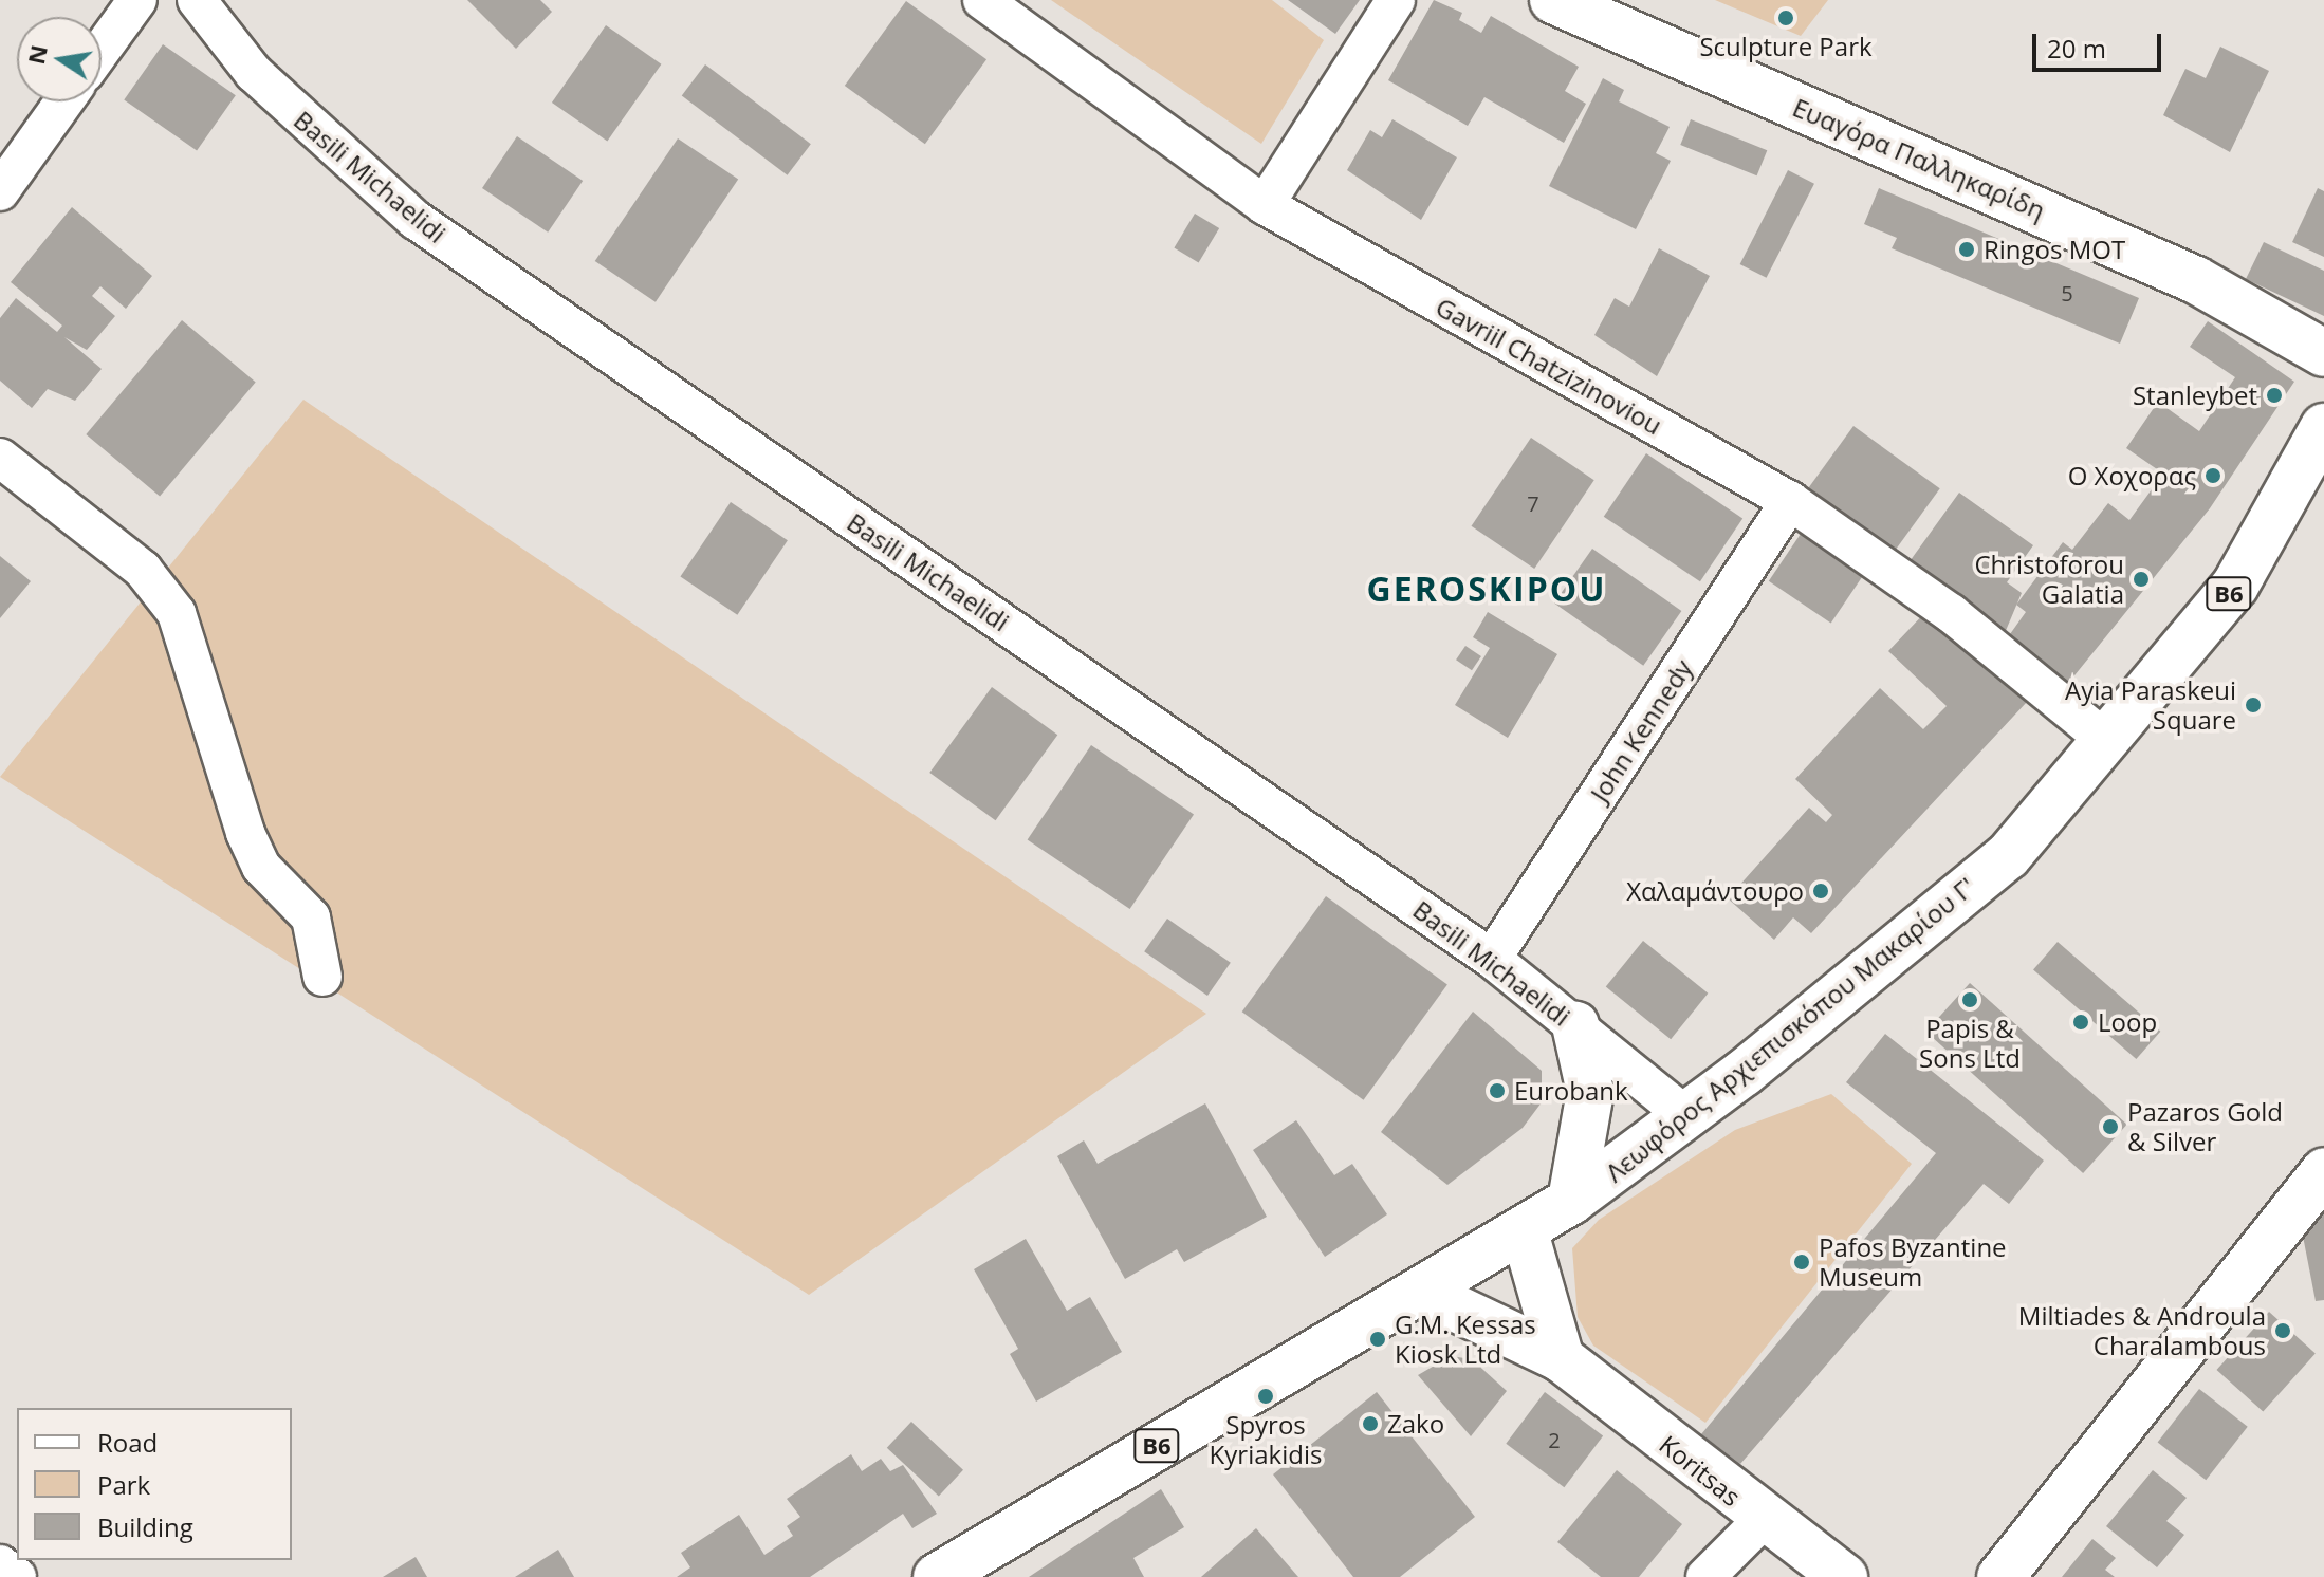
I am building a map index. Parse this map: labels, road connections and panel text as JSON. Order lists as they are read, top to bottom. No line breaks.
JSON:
{"streets":{"main road":["Ευαγόρα Παλληκαρίδη","B6","Λεωφόρος Αρχιεπισκόπου Μακαρίου Γ'","Koritsas"],"street":["Basili Michaelidi","Gavriil Chatzizinoviou","John Kennedy"]},"crossings":[["Basili Michaelidi","John Kennedy"],["Basili Michaelidi","Λεωφόρος Αρχιεπισκόπου Μακαρίου Γ'"],["Gavriil Chatzizinoviou","John Kennedy"],["Gavriil Chatzizinoviou","Λεωφόρος Αρχιεπισκόπου Μακαρίου Γ'"],["Λεωφόρος Αρχιεπισκόπου Μακαρίου Γ'","Koritsas"]],"districts":["GEROSKIPOU"],"places":["Sculpture Park","Ringos MOT","Stanleybet","Ο Χοχορας","Christoforou Galatia","Ayia Paraskeui Square","Χαλαμάντουρο","Papis & Sons Ltd","Loop","Eurobank","Pazaros Gold & Silver","Pafos Byzantine Museum","Miltiades & Androula Charalambous","G.M. Kessas Kiosk Ltd","Spyros Kyriakidis","Zako"],"house_numbers":["5","7","2"],"legend":["Road","Park","Building"],"scale_bar":"20 m","north":"left"}
